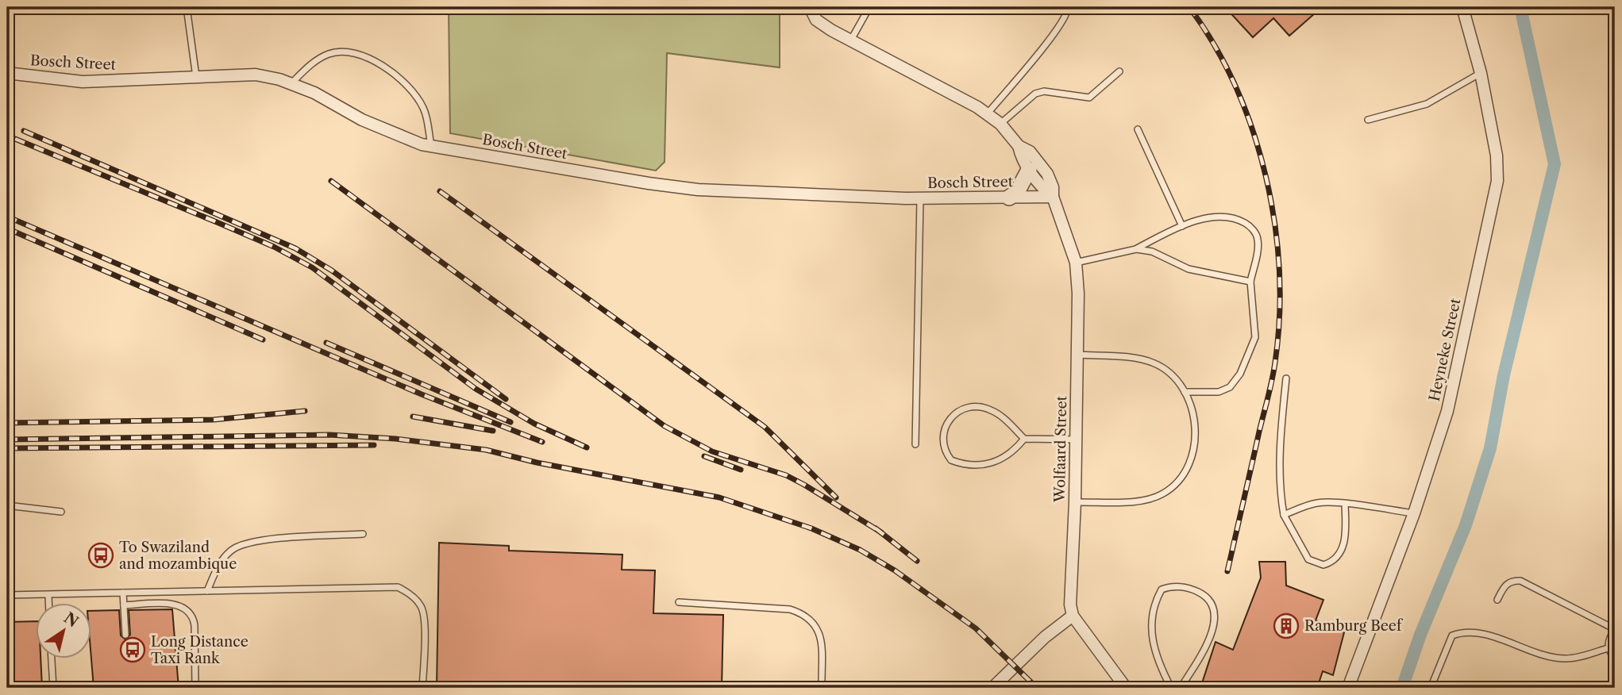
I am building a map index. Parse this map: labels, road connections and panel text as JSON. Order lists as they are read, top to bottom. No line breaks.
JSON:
{"streets":{"street":["Bosch Street","Heyneke Street","Wolfaard Street"]},"crossings":[["Bosch Street","Wolfaard Street"]],"places":{"bus stop":["To Swaziland and mozambique","Long Distance Taxi Rank"],"building":["Ramburg Beef"]},"north":"top right"}
